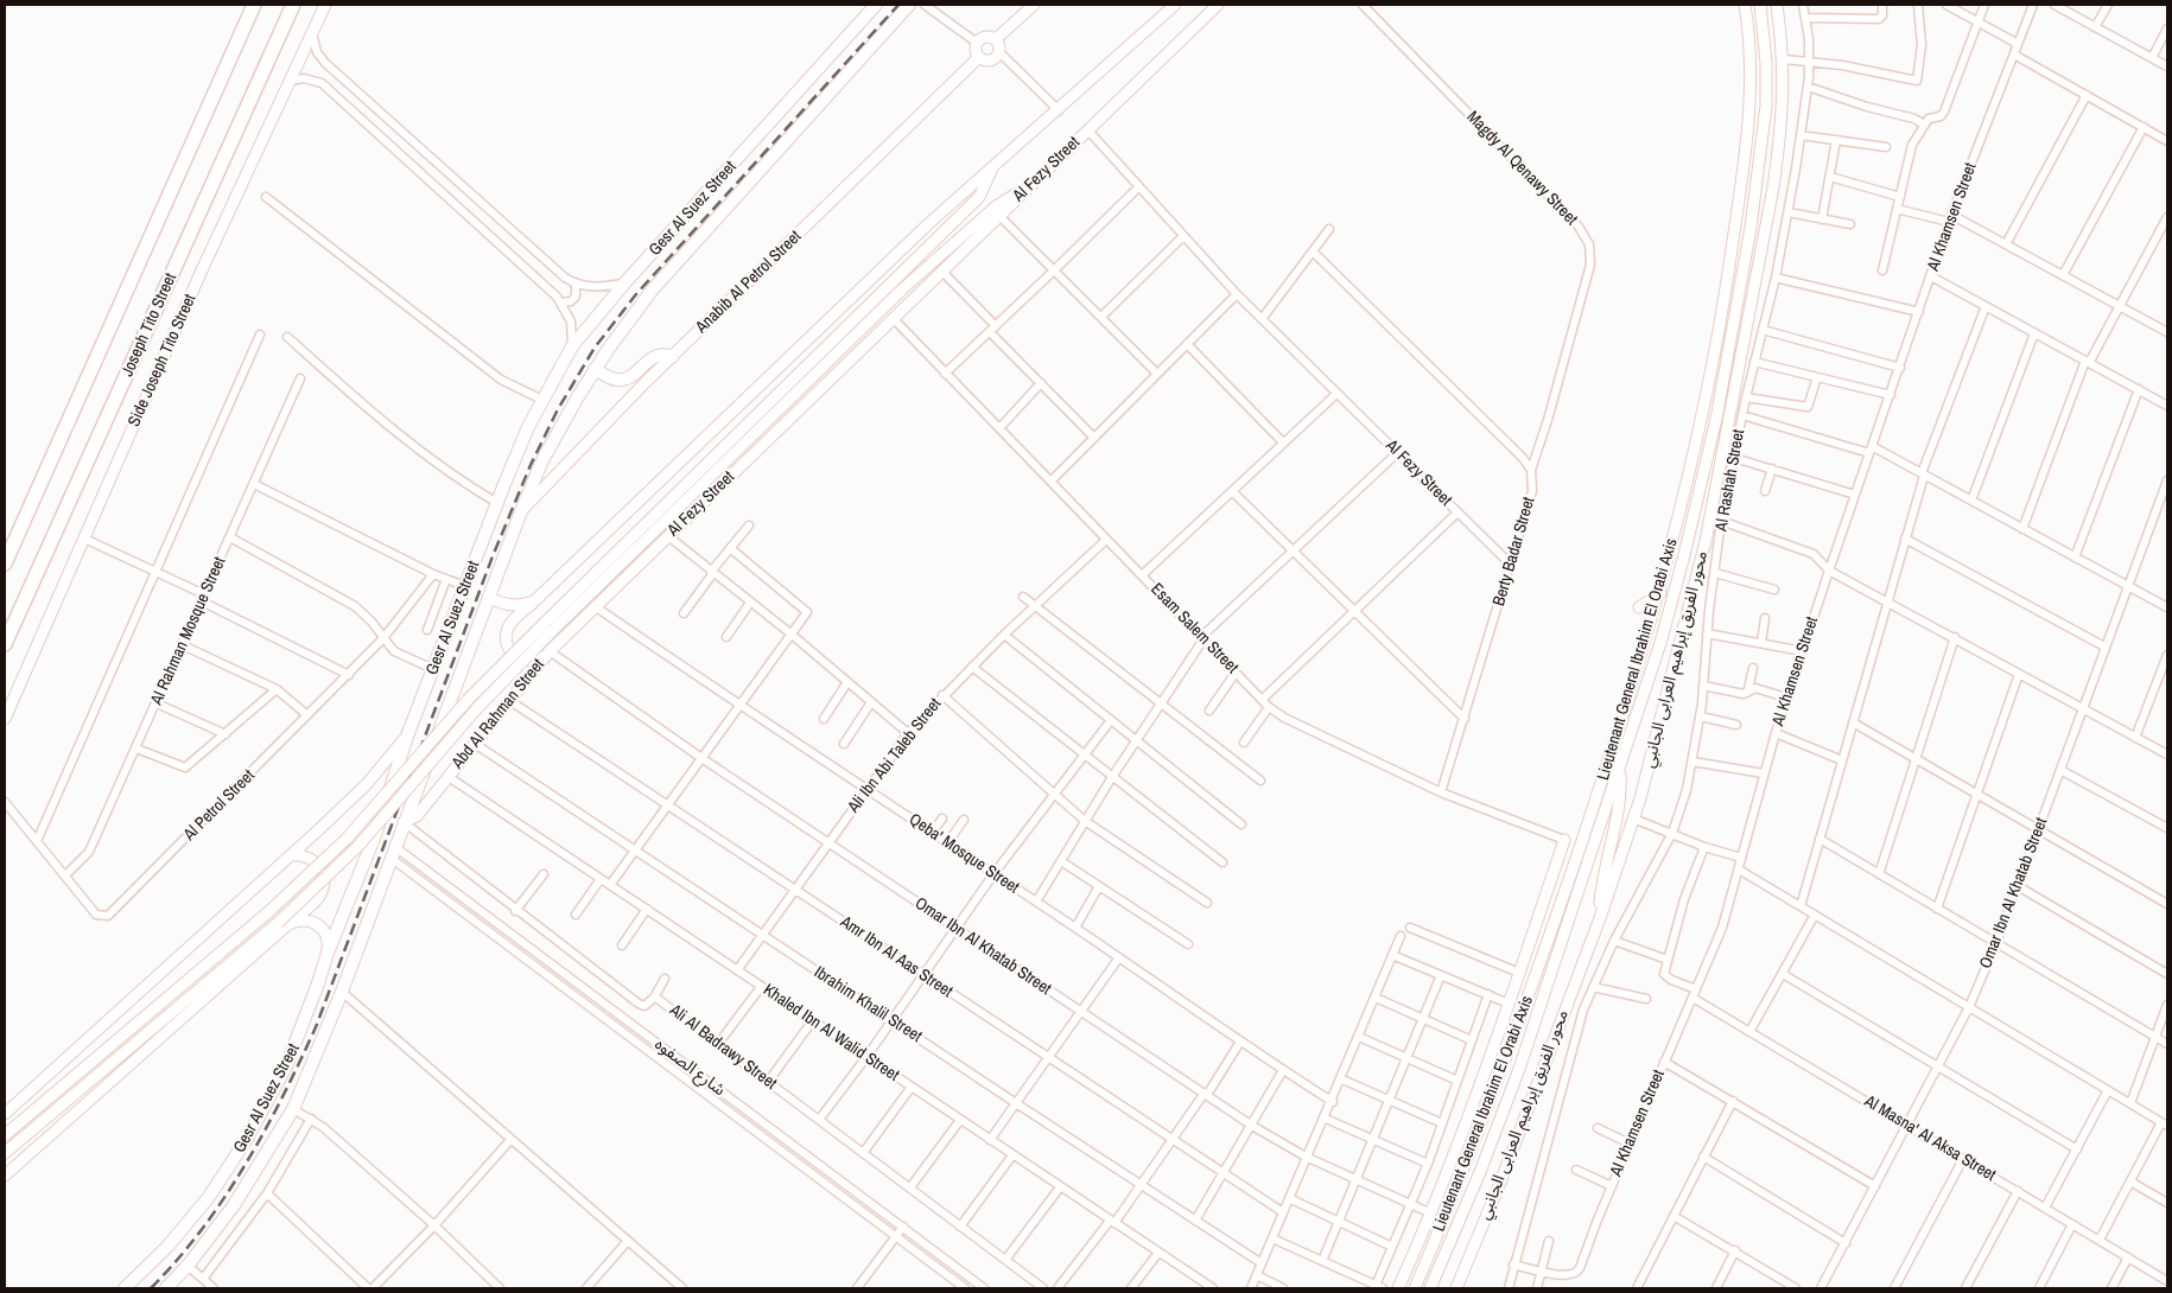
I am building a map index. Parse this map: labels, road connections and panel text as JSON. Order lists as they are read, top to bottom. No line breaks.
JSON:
{"streets":{"highway":["Joseph Tito Street"],"main road":["Al Fezy Street","Gesr Al Suez Street","Anabib Al Petrol Street","Side Joseph Tito Street","Lieutenant General Ibrahim El Orabi Axis","محور الفريق إبراهيم العرابى الجانبي","Abd Al Rahman Street"],"street":["Magdy Al Qenawy Street","Al Khamsen Street","Al Rashah Street","Berty Badar Street","Esam Salem Street","Al Rahman Mosque Street","Ali Ibn Abi Taleb Street","Al Petrol Street","Qeba' Mosque Street","Omar Ibn Al Khatab Street","Amr Ibn Al Aas Street","Ibrahim Khalil Street","Khaled Ibn Al Walid Street","Ali Al Badrawy Street","شارع الصفوه","Al Masna' Al Aksa Street"]},"crossings":[["Magdy Al Qenawy Street","Berty Badar Street"],["Al Fezy Street","Berty Badar Street"],["Al Fezy Street","Esam Salem Street"],["Al Fezy Street","Abd Al Rahman Street"],["Al Fezy Street","Qeba' Mosque Street"],["Gesr Al Suez Street","Anabib Al Petrol Street"],["Gesr Al Suez Street","Abd Al Rahman Street"],["Gesr Al Suez Street","Ali Al Badrawy Street"],["Gesr Al Suez Street","شارع الصفوه"],["Al Khamsen Street","Al Rashah Street"],["Al Khamsen Street","Al Masna' Al Aksa Street"],["Berty Badar Street","Esam Salem Street"],["Esam Salem Street","Ali Ibn Abi Taleb Street"],["Al Rahman Mosque Street","Al Petrol Street"],["Abd Al Rahman Street","Qeba' Mosque Street"],["Abd Al Rahman Street","Omar Ibn Al Khatab Street"],["Abd Al Rahman Street","Amr Ibn Al Aas Street"],["Abd Al Rahman Street","Ibrahim Khalil Street"],["Abd Al Rahman Street","Khaled Ibn Al Walid Street"],["Abd Al Rahman Street","Ali Al Badrawy Street"],["Ali Ibn Abi Taleb Street","Qeba' Mosque Street"],["Ali Ibn Abi Taleb Street","Omar Ibn Al Khatab Street"],["Ali Ibn Abi Taleb Street","Amr Ibn Al Aas Street"],["Ali Ibn Abi Taleb Street","Ibrahim Khalil Street"],["Ali Ibn Abi Taleb Street","Khaled Ibn Al Walid Street"],["Omar Ibn Al Khatab Street","Al Masna' Al Aksa Street"]]}
